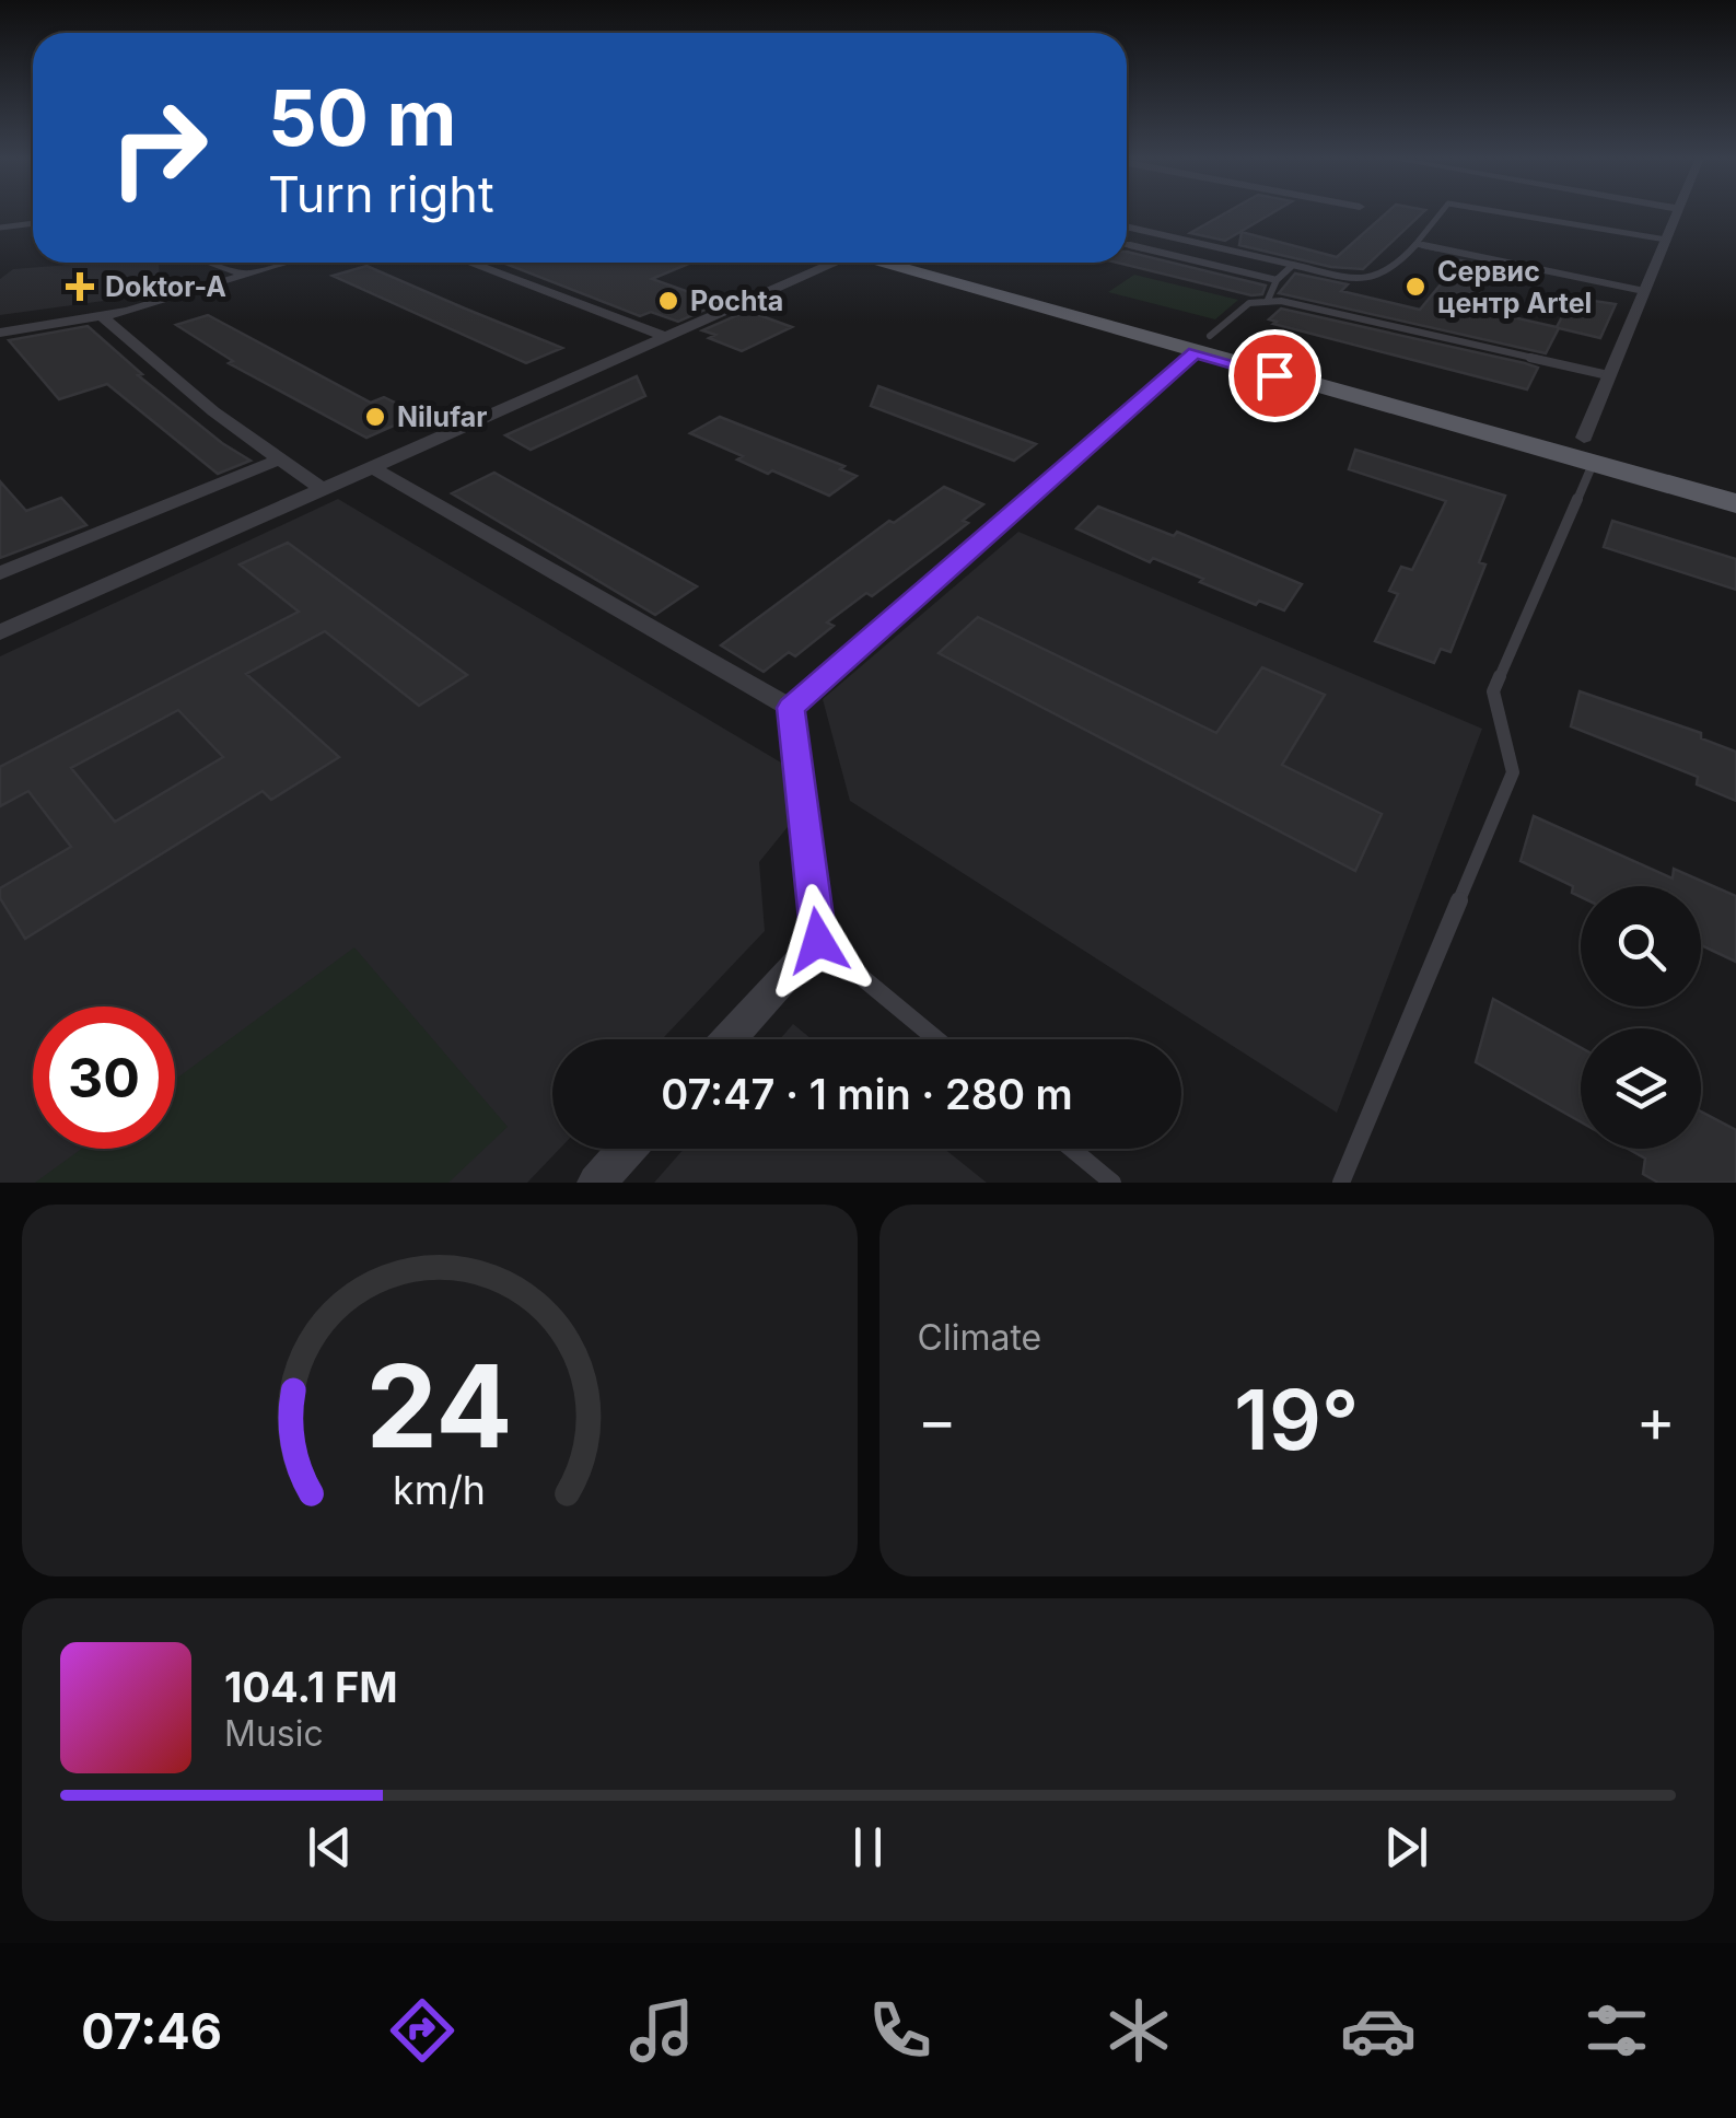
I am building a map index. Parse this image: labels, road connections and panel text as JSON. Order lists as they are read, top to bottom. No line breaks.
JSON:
{"places":{"health":["Doktor-A"],"other":["Сервис центр Artel","Pochta","Nilufar"]},"page":{"turn":["50 m","Turn right"],"limit":"30","trip":"07:47 · 1 min · 280 m","tile":"Climate","heat":["−","19°","+"],"song":["104.1 FM","Music"],"tabs":"07:46","gauge":["24","km/h"]}}
